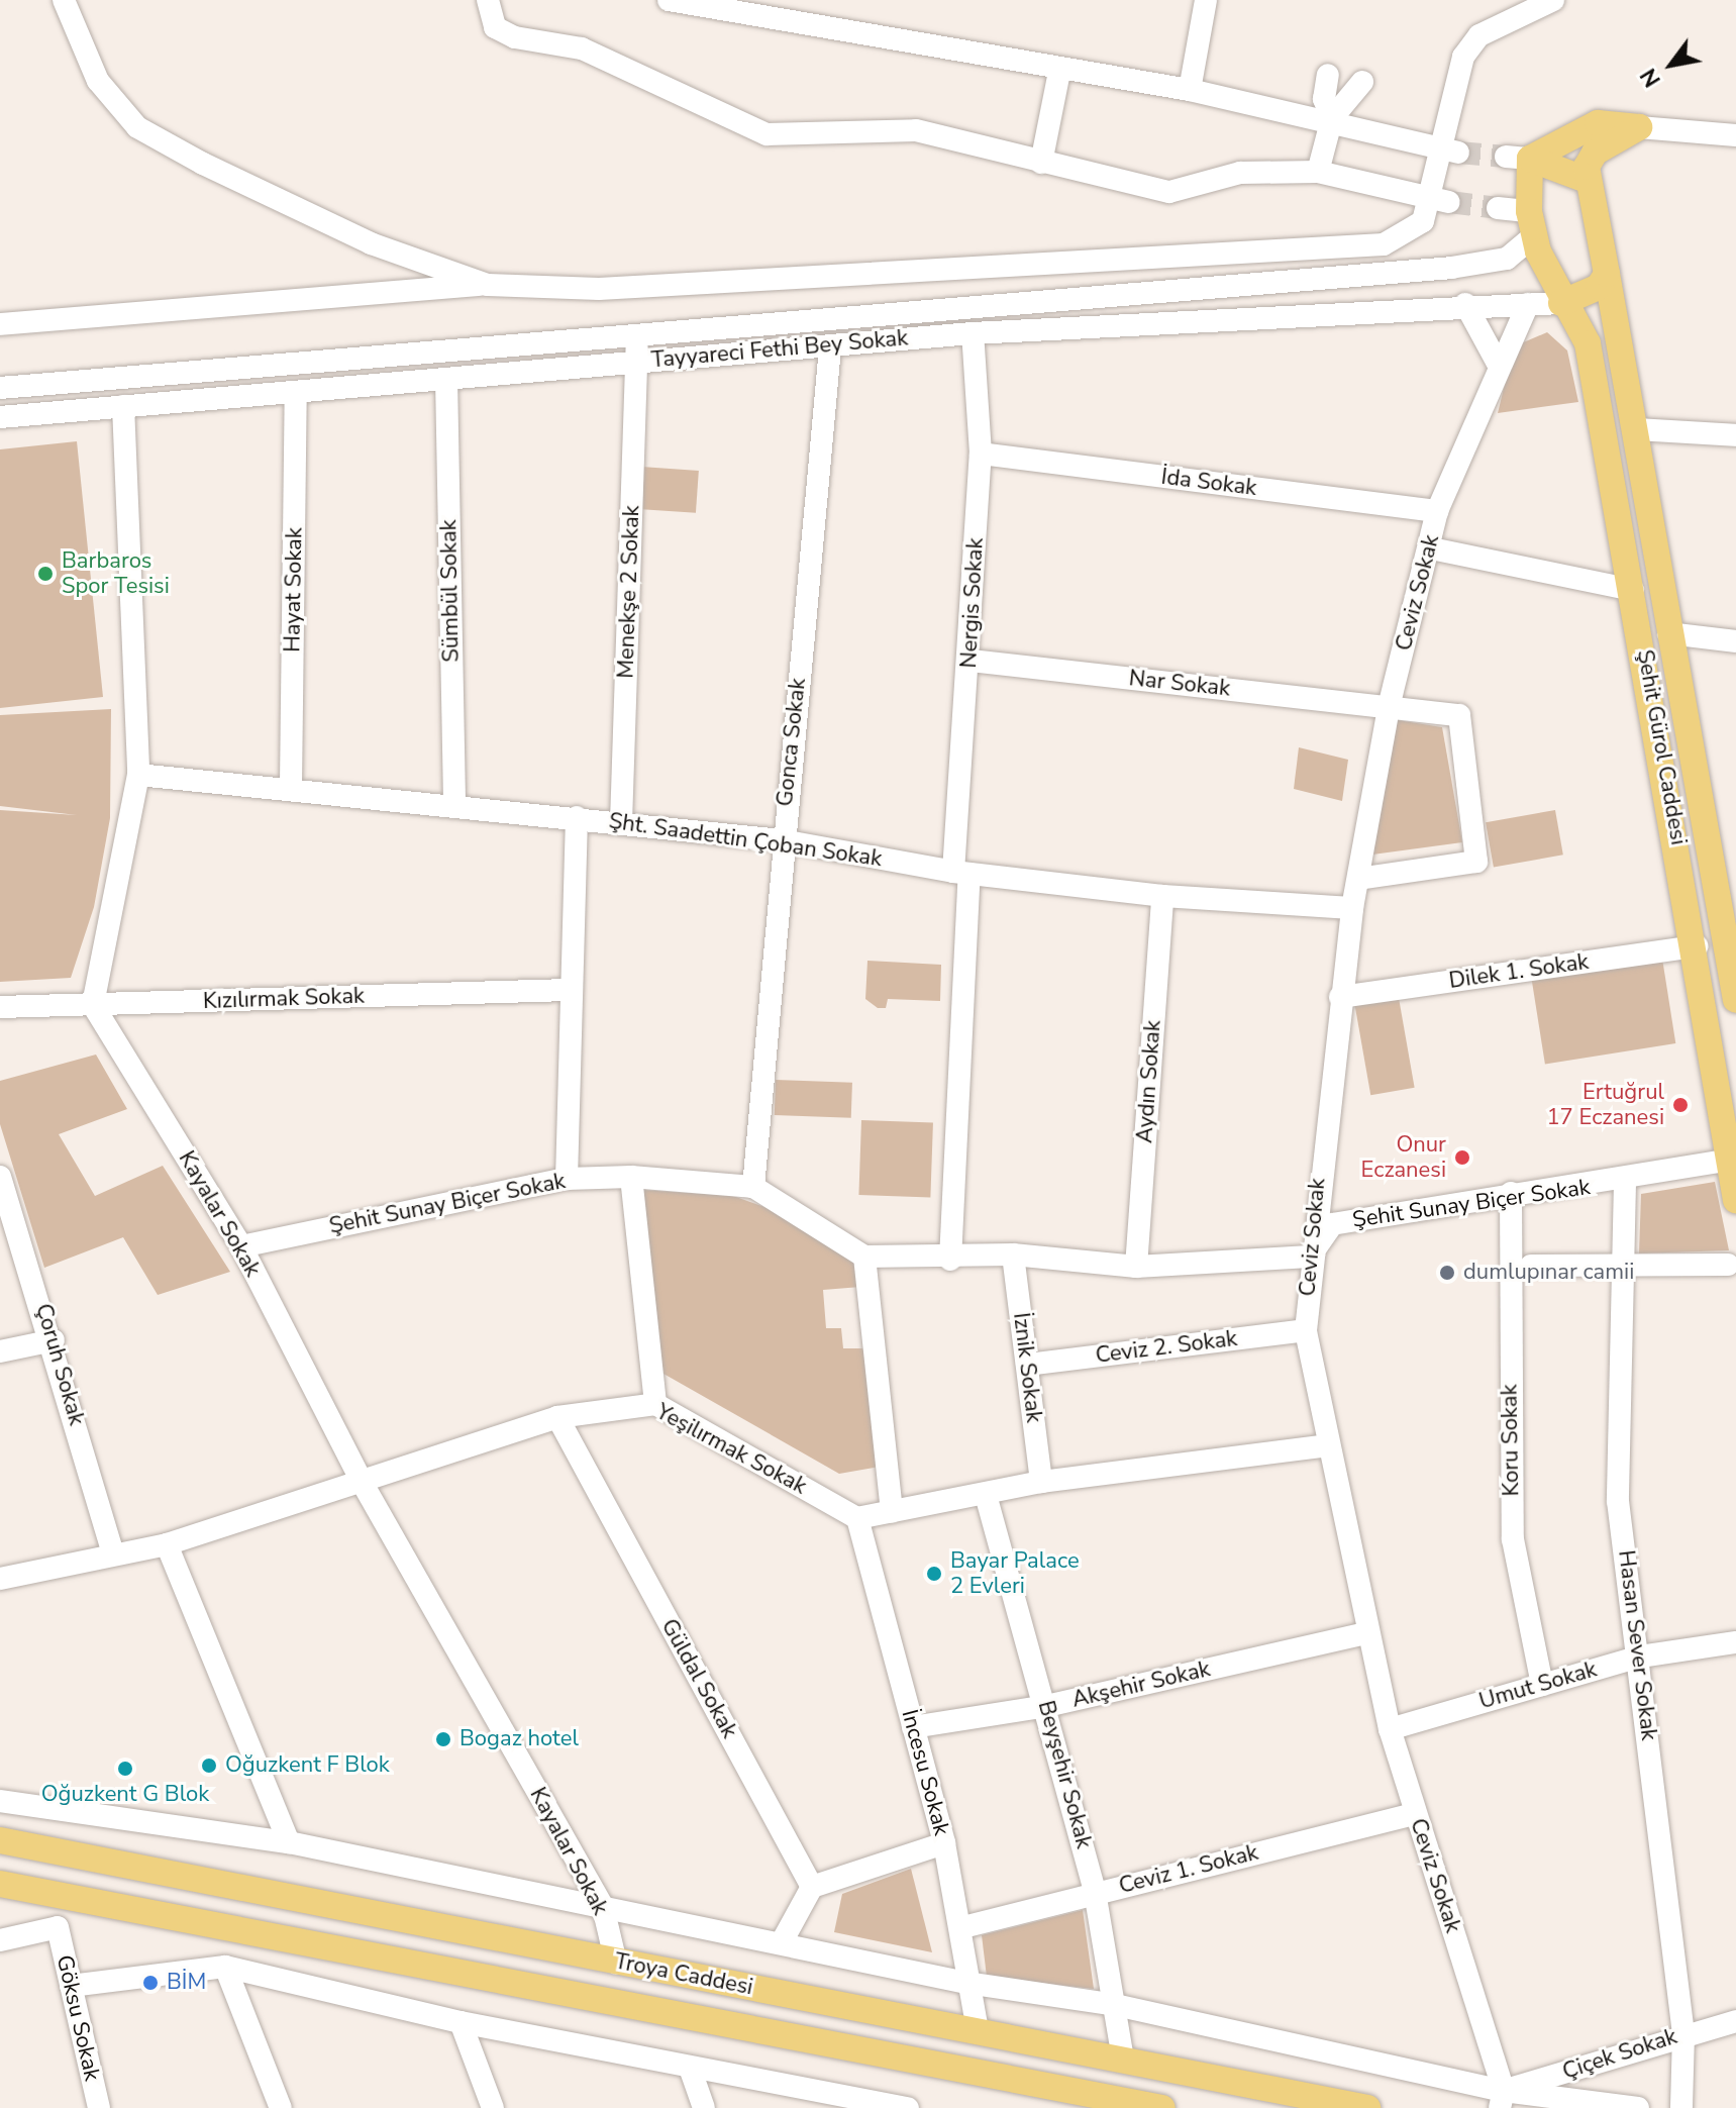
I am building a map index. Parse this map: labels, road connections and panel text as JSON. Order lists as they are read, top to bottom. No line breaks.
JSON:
{"streets":{"main road":["Şehit Gürol Caddesi","Troya Caddesi"],"street":["Tayyareci Fethi Bey Sokak","İda Sokak","Hayat Sokak","Sümbül Sokak","Menekşe 2 Sokak","Ceviz Sokak","Nergis Sokak","Nar Sokak","Gonca Sokak","Şht. Saadettin Çoban Sokak","Dilek 1. Sokak","Kızılırmak Sokak","Aydın Sokak","Şehit Sunay Biçer Sokak","Kayalar Sokak","Ceviz 2. Sokak","Çoruh Sokak","İznik Sokak","Koru Sokak","Yeşilırmak Sokak","Hasan Sever Sokak","Güldal Sokak","Akşehir Sokak","Umut Sokak","İncesu Sokak","Beyşehir Sokak","Ceviz 1. Sokak","Göksu Sokak","Çiçek Sokak"]},"crossings":[["Tayyareci Fethi Bey Sokak","Hayat Sokak"],["Tayyareci Fethi Bey Sokak","Sümbül Sokak"],["Tayyareci Fethi Bey Sokak","Menekşe 2 Sokak"],["Tayyareci Fethi Bey Sokak","Ceviz Sokak"],["Tayyareci Fethi Bey Sokak","Nergis Sokak"],["Tayyareci Fethi Bey Sokak","Gonca Sokak"],["Tayyareci Fethi Bey Sokak","Şehit Gürol Caddesi"],["İda Sokak","Ceviz Sokak"],["İda Sokak","Nergis Sokak"],["Hayat Sokak","Şht. Saadettin Çoban Sokak"],["Sümbül Sokak","Şht. Saadettin Çoban Sokak"],["Menekşe 2 Sokak","Şht. Saadettin Çoban Sokak"],["Ceviz Sokak","Nar Sokak"],["Ceviz Sokak","Şht. Saadettin Çoban Sokak"],["Ceviz Sokak","Dilek 1. Sokak"],["Ceviz Sokak","Şehit Sunay Biçer Sokak"],["Ceviz Sokak","Ceviz 2. Sokak"],["Ceviz Sokak","Akşehir Sokak"],["Ceviz Sokak","Umut Sokak"],["Ceviz Sokak","Ceviz 1. Sokak"],["Ceviz Sokak","Çiçek Sokak"],["Nergis Sokak","Nar Sokak"],["Nergis Sokak","Şht. Saadettin Çoban Sokak"],["Gonca Sokak","Şht. Saadettin Çoban Sokak"],["Gonca Sokak","Şehit Sunay Biçer Sokak"],["Şehit Gürol Caddesi","Dilek 1. Sokak"],["Şehit Gürol Caddesi","Şehit Sunay Biçer Sokak"],["Şht. Saadettin Çoban Sokak","Aydın Sokak"],["Kızılırmak Sokak","Kayalar Sokak"],["Şehit Sunay Biçer Sokak","Kayalar Sokak"],["Şehit Sunay Biçer Sokak","Koru Sokak"],["Şehit Sunay Biçer Sokak","Hasan Sever Sokak"],["Kayalar Sokak","Yeşilırmak Sokak"],["Kayalar Sokak","Troya Caddesi"],["Ceviz 2. Sokak","İznik Sokak"],["Çoruh Sokak","Yeşilırmak Sokak"],["Koru Sokak","Umut Sokak"],["Yeşilırmak Sokak","Güldal Sokak"],["Yeşilırmak Sokak","İncesu Sokak"],["Hasan Sever Sokak","Umut Sokak"],["Hasan Sever Sokak","Çiçek Sokak"],["Akşehir Sokak","İncesu Sokak"],["Akşehir Sokak","Beyşehir Sokak"],["İncesu Sokak","Ceviz 1. Sokak"],["İncesu Sokak","Troya Caddesi"],["Beyşehir Sokak","Ceviz 1. Sokak"],["Beyşehir Sokak","Troya Caddesi"]],"places":["Barbaros Spor Tesisi","Ertuğrul 17 Eczanesi","Onur Eczanesi","dumlupınar camii","Bayar Palace 2 Evleri","Bogaz hotel","Oğuzkent F Blok","Oğuzkent G Blok","BİM"],"north":"bottom left"}
